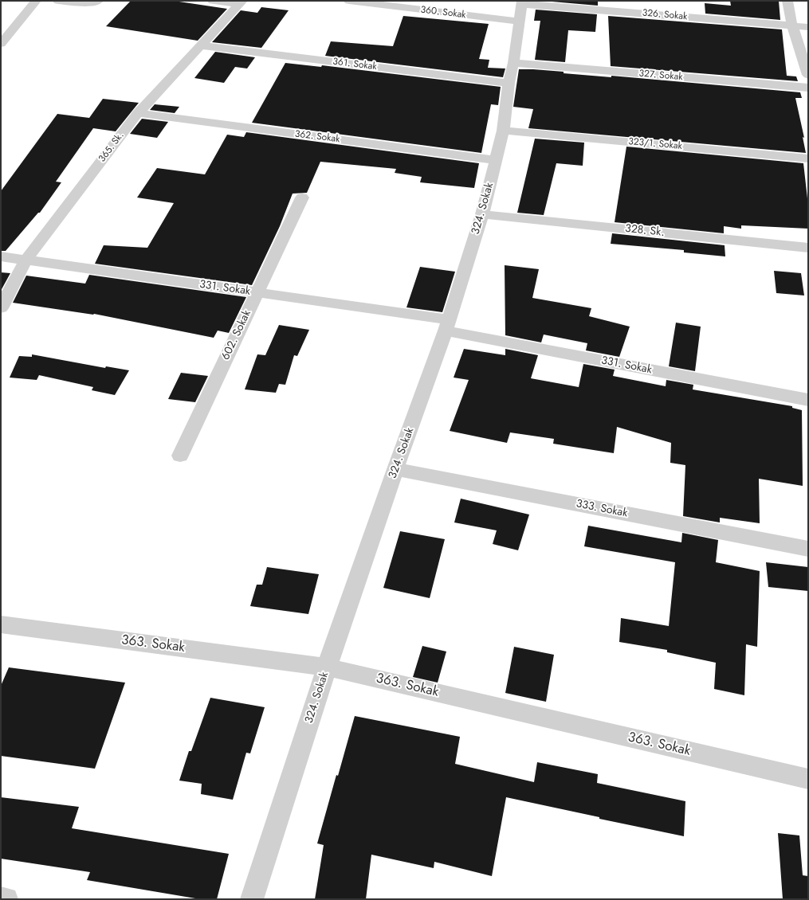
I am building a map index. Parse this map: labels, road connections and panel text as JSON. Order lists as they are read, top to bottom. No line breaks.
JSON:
{"streets":{"street":["360. Sokak","326. Sokak","361. Sokak","327. Sokak","362. Sokak","323/1. Sokak","365. Sk.","324. Sokak","328. Sk.","331. Sokak","602. Sokak","333. Sokak","363. Sokak"]},"crossings":[["360. Sokak","324. Sokak"],["326. Sokak","324. Sokak"],["361. Sokak","365. Sk."],["361. Sokak","324. Sokak"],["327. Sokak","324. Sokak"],["362. Sokak","365. Sk."],["362. Sokak","324. Sokak"],["323/1. Sokak","324. Sokak"],["365. Sk.","331. Sokak"],["324. Sokak","328. Sk."],["324. Sokak","331. Sokak"],["324. Sokak","333. Sokak"],["324. Sokak","363. Sokak"],["331. Sokak","602. Sokak"]]}
